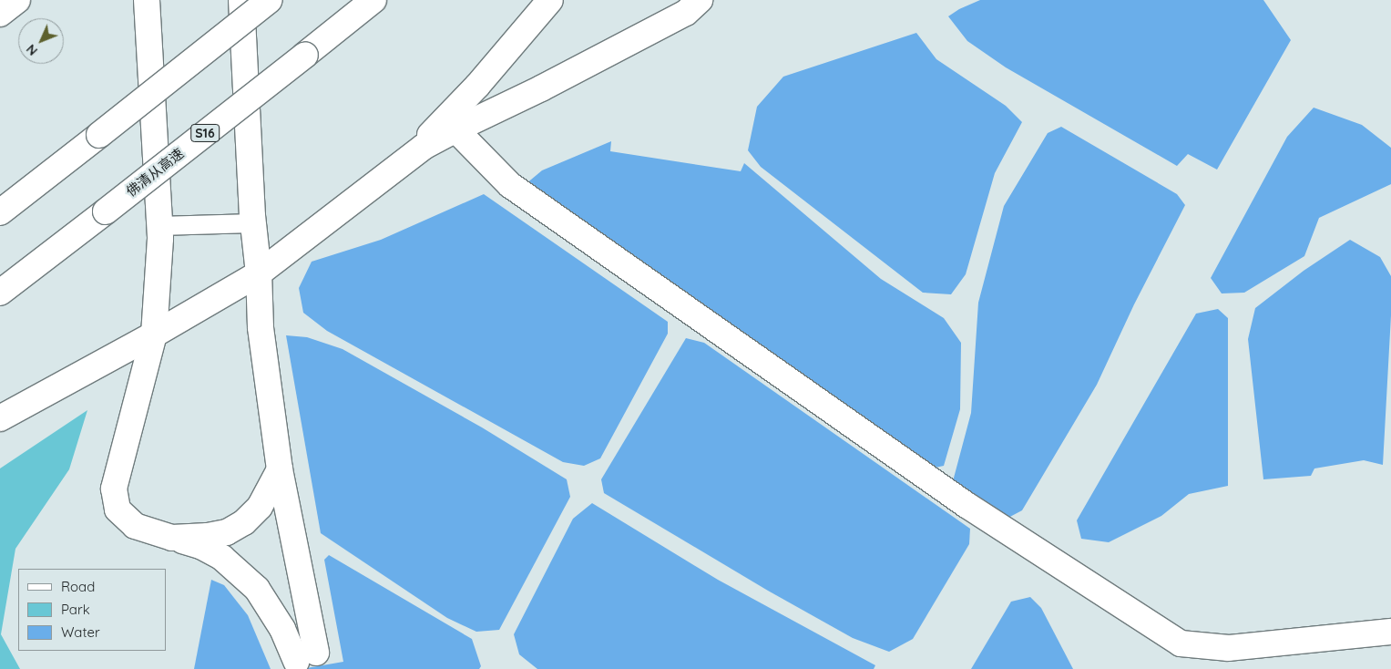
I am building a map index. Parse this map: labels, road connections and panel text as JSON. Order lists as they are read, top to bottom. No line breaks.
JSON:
{"streets":{"main road":["S16","佛清从高速"]},"legend":["Road","Park","Water"],"north":"bottom left"}
